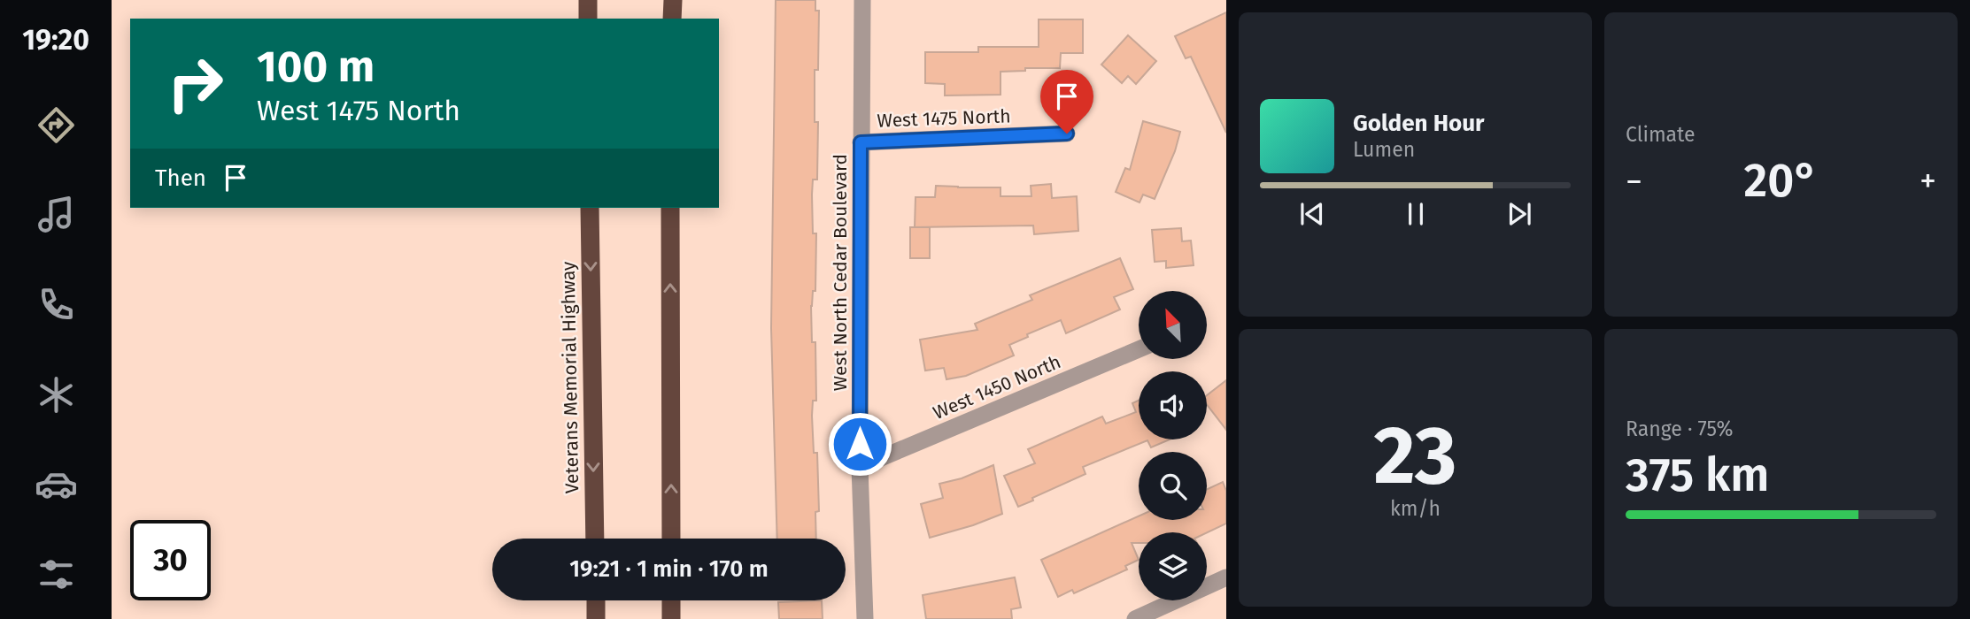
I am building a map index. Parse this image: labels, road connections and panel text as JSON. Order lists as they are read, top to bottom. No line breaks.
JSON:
{"streets":{"highway":["Veterans Memorial Highway"],"street":["West 1475 North","West North Cedar Boulevard","West 1450 North"]},"crossings":[["West 1475 North","West North Cedar Boulevard"],["West North Cedar Boulevard","West 1450 North"]],"north":"top left","page":{"tabs":"19:20","tile":["Climate",["23","km/h"],["Range · 75%","375 km"]],"turn":["100 m","West 1475 North"],"song":["Golden Hour","Lumen"],"then":"Then","heat":["−","20°","+"],"limit":"30","trip":"19:21 · 1 min · 170 m"}}
